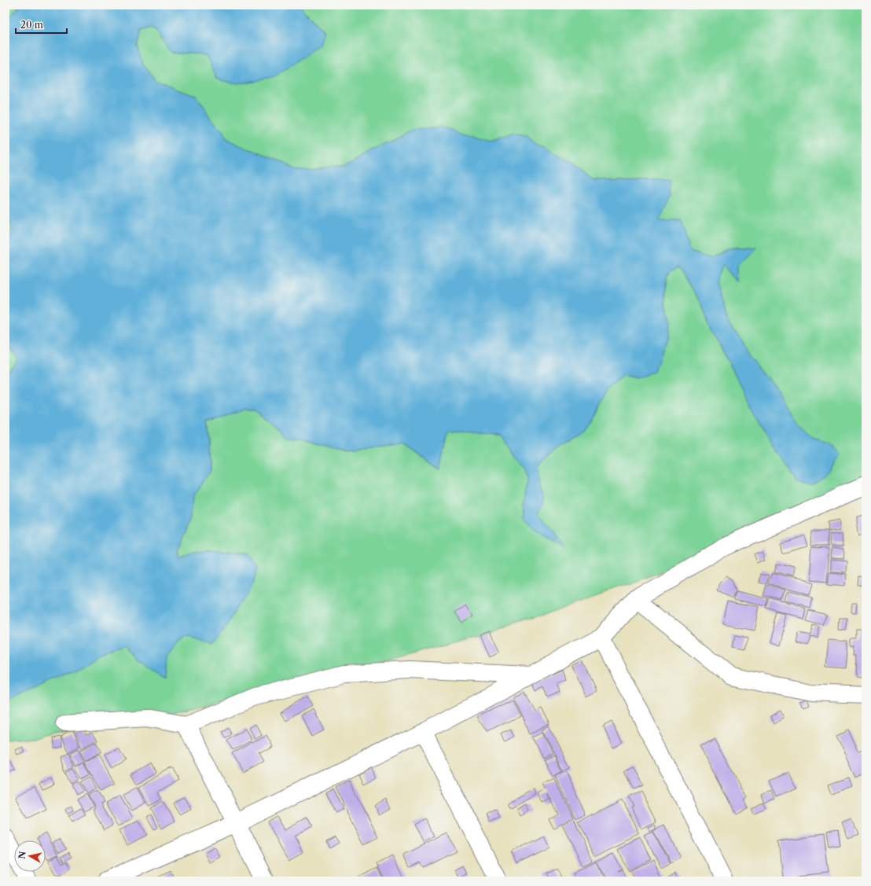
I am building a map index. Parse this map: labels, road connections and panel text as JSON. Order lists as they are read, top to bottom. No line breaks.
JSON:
{"scale_bar":"20 m","north":"left"}
